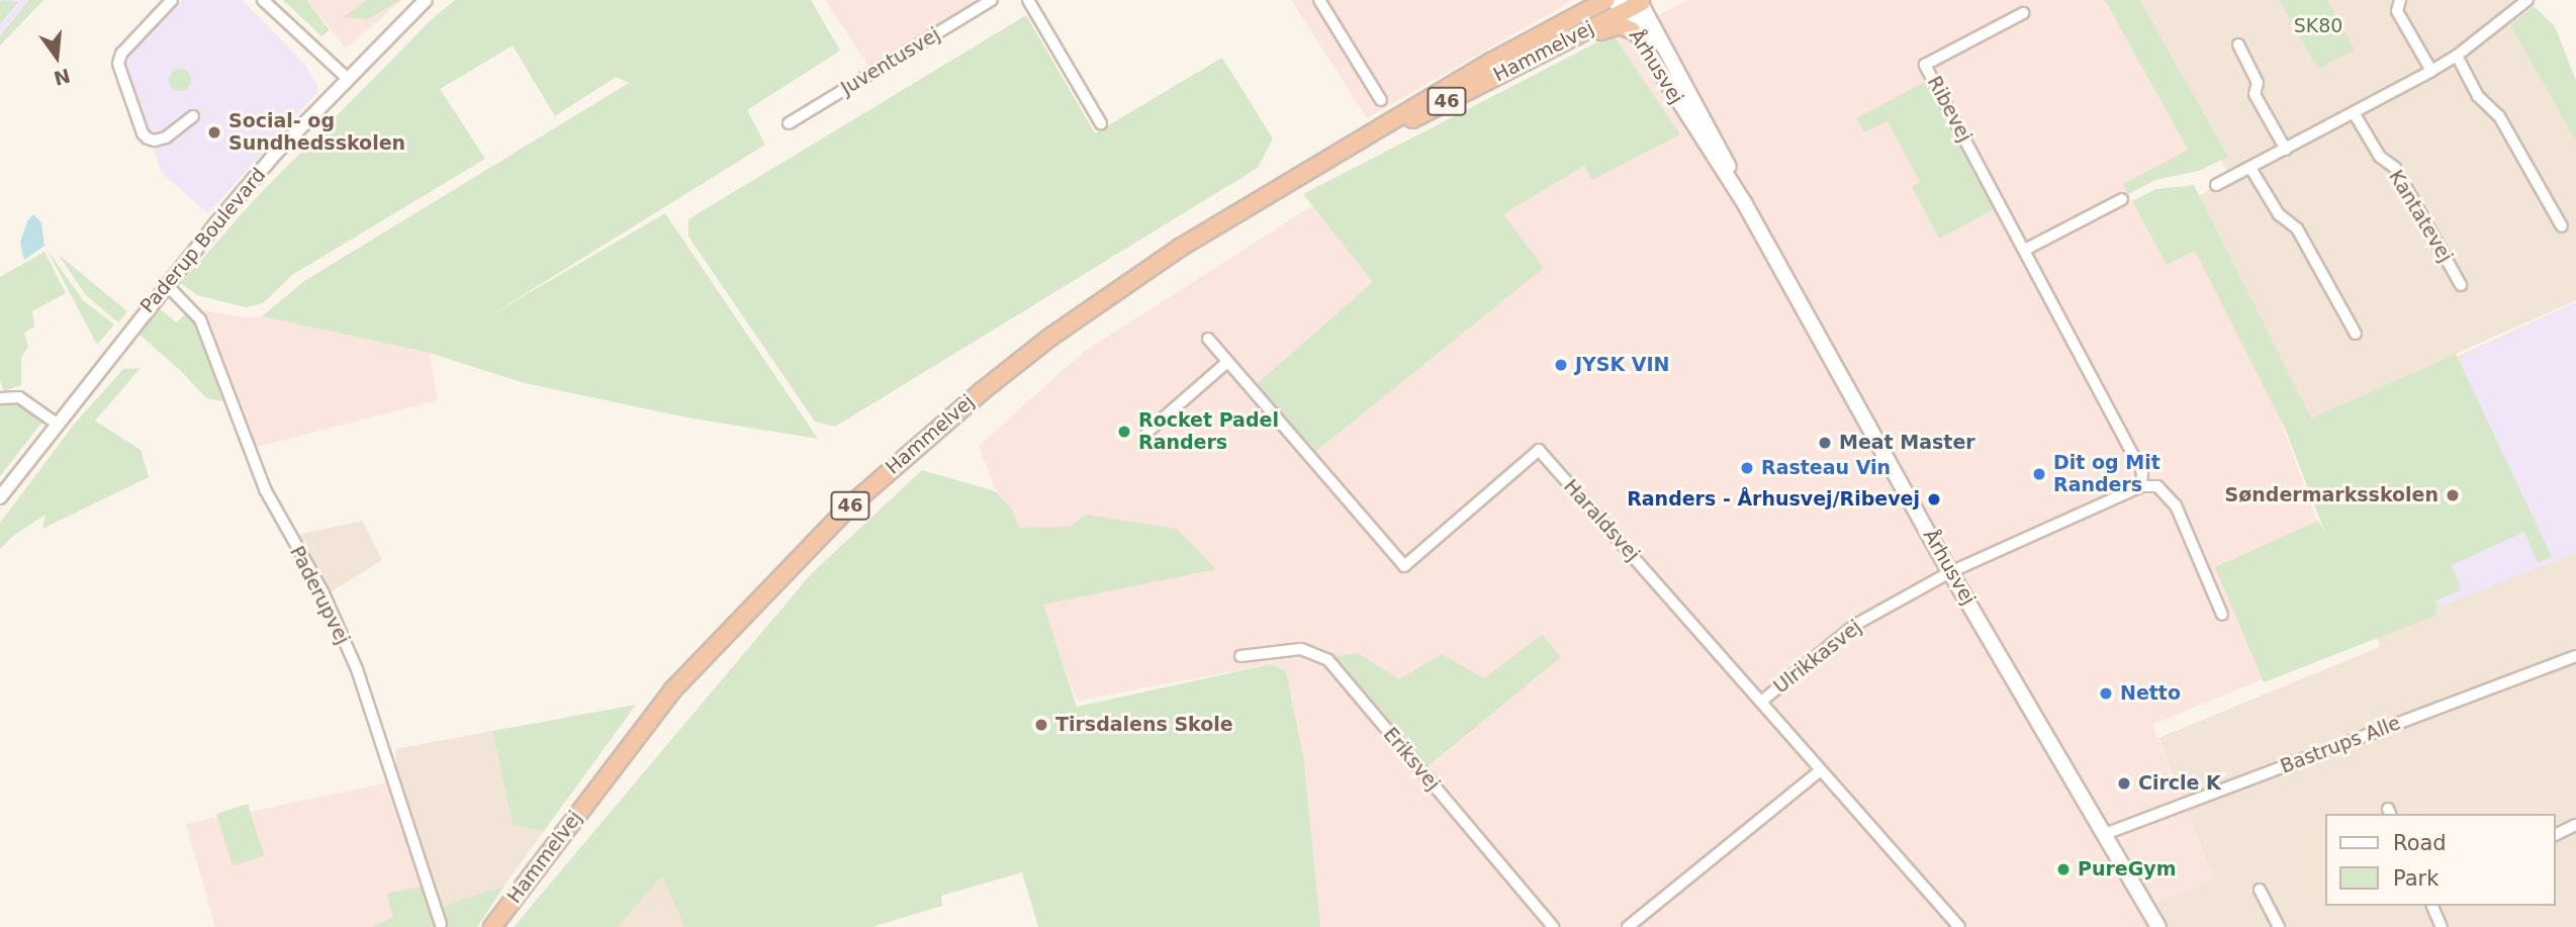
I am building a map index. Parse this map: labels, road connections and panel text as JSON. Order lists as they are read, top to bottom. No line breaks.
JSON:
{"streets":{"highway":["Hammelvej","46"],"main road":["Århusvej"],"street":["Juventusvej","Ribevej","Kantatevej","Paderup Boulevard","Haraldsvej","Paderupvej","Ulrikkasvej","Bastrups Alle","Eriksvej"]},"crossings":[["Hammelvej","Århusvej"],["Århusvej","Ulrikkasvej"],["Århusvej","Bastrups Alle"],["Paderup Boulevard","Paderupvej"],["Haraldsvej","Ulrikkasvej"]],"parks":["SK80"],"places":["Social- og Sundhedsskolen","JYSK VIN","Rocket Padel Randers","Meat Master","Rasteau Vin","Dit og Mit Randers","Søndermarksskolen","Randers - Århusvej/Ribevej","Netto","Tirsdalens Skole","Circle K","PureGym"],"legend":["Road","Park"],"north":"bottom"}
